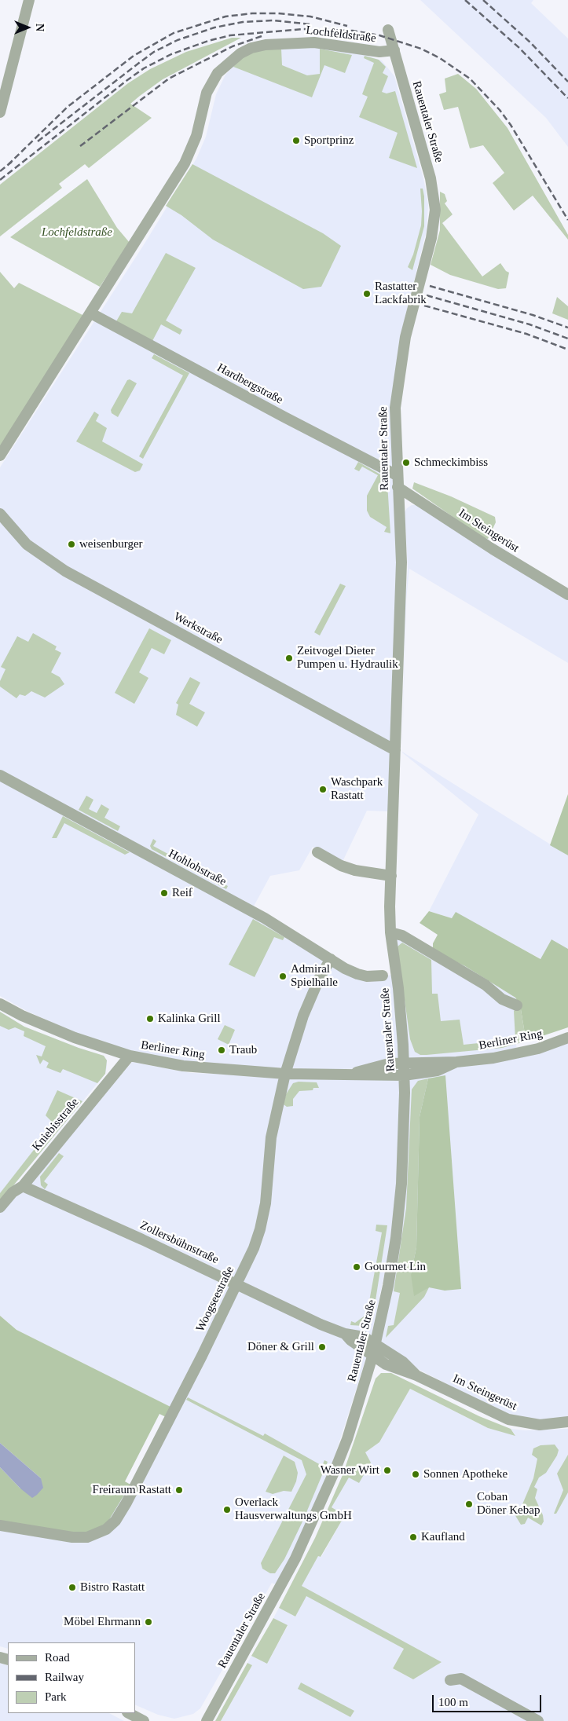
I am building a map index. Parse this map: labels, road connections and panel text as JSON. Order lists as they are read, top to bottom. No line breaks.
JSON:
{"streets":{"street":["Lochfeldstraße","Rauentaler Straße","Hardbergstraße","Im Steingerüst","Werkstraße","Hohlohstraße","Berliner Ring","Kniebisstraße","Zollersbühnstraße","Woogseestraße"]},"crossings":[["Lochfeldstraße","Rauentaler Straße"],["Lochfeldstraße","Hardbergstraße"],["Rauentaler Straße","Hardbergstraße"],["Rauentaler Straße","Im Steingerüst"],["Rauentaler Straße","Werkstraße"],["Rauentaler Straße","Berliner Ring"],["Rauentaler Straße","Zollersbühnstraße"],["Im Steingerüst","Zollersbühnstraße"],["Hohlohstraße","Woogseestraße"],["Berliner Ring","Kniebisstraße"],["Berliner Ring","Woogseestraße"],["Kniebisstraße","Zollersbühnstraße"],["Zollersbühnstraße","Woogseestraße"]],"parks":["Lochfeldstraße"],"places":["Sportprinz","Rastatter Lackfabrik","Schmeckimbiss","weisenburger","Zeitvogel Dieter Pumpen u. Hydraulik","Waschpark Rastatt","Reif","Admiral Spielhalle","Kalinka Grill","Traub","Gourmet Lin","Döner & Grill","Wasner Wirt","Sonnen Apotheke","Freiraum Rastatt","Coban Döner Kebap","Overlack Hausverwaltungs GmbH","Kaufland","Bistro Rastatt","Möbel Ehrmann"],"legend":["Road","Railway","Park"],"scale_bar":"100 m","north":"right"}
